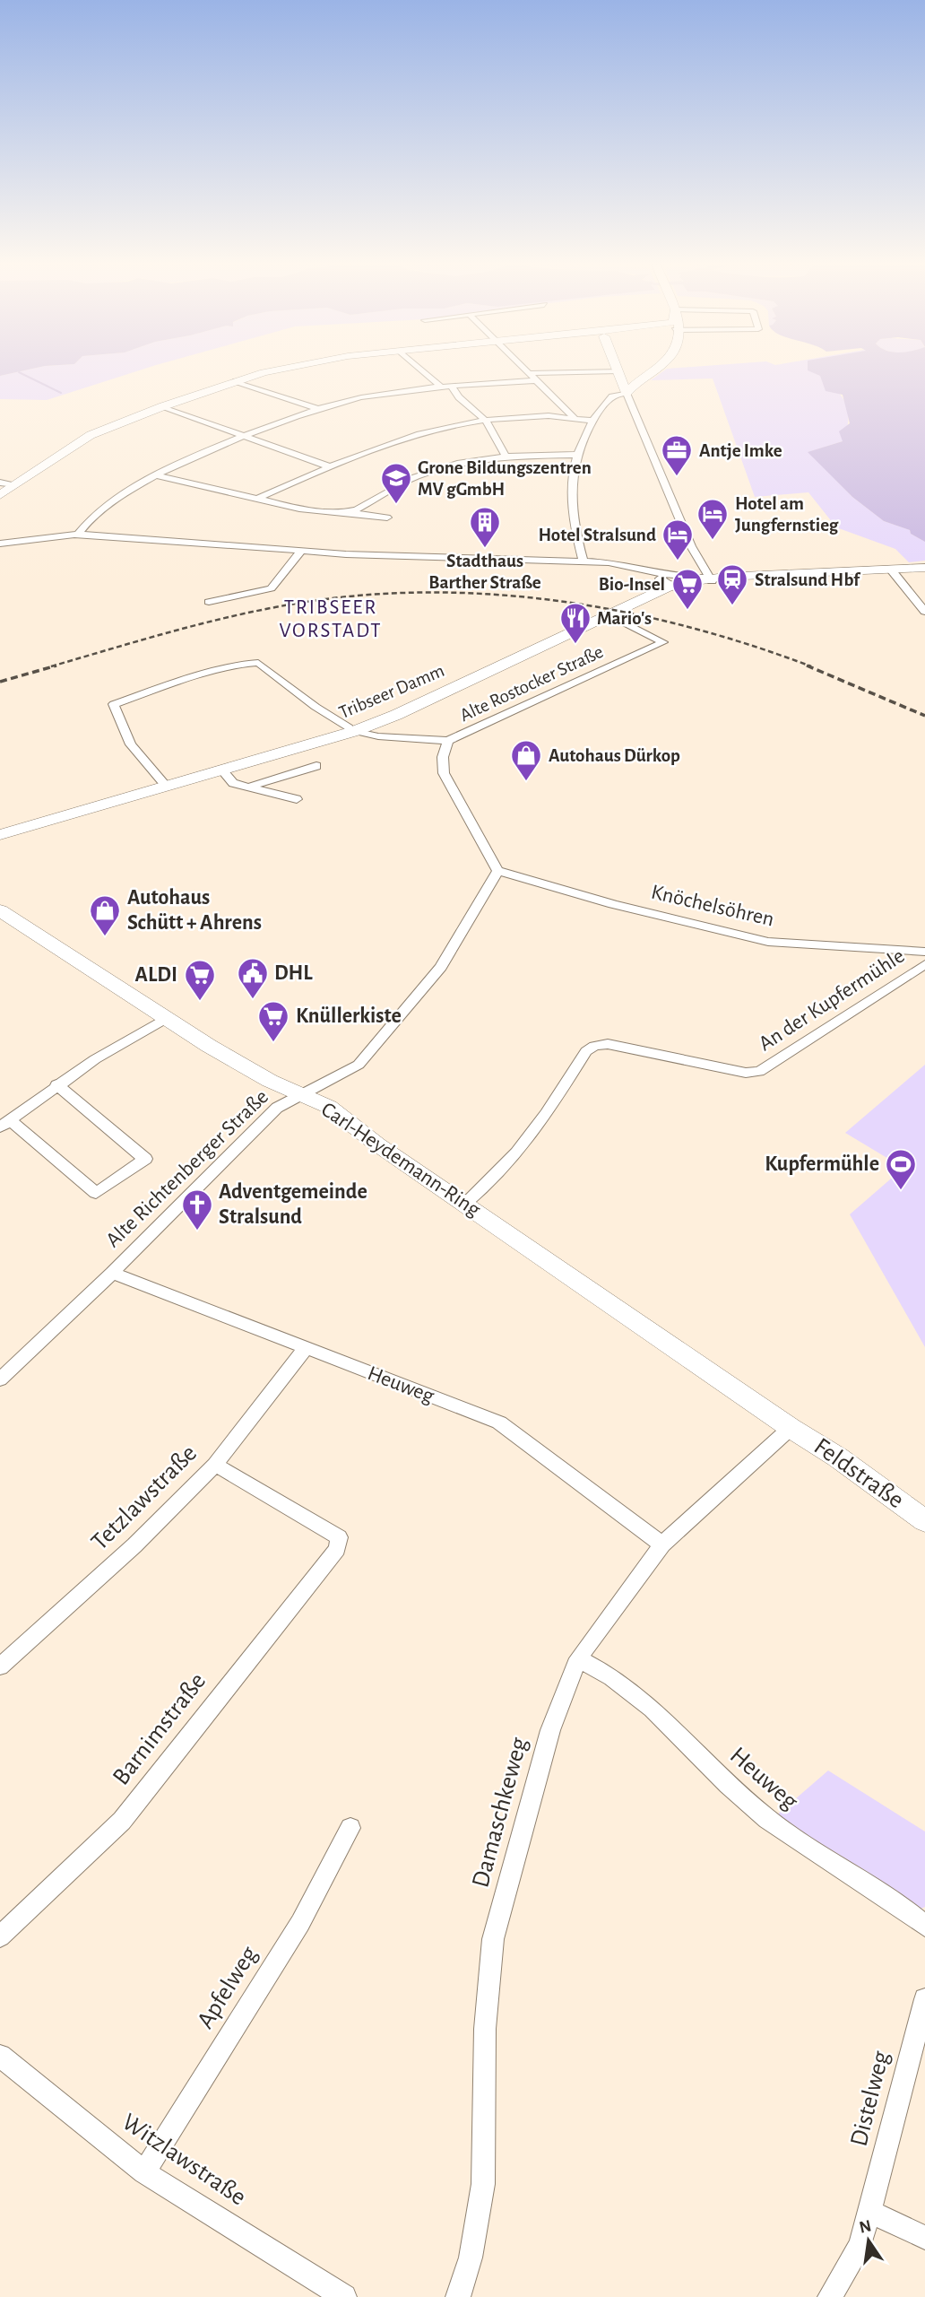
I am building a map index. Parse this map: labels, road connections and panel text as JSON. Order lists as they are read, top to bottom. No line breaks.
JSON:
{"streets":{"main road":["Tribseer Damm","Carl-Heydemann-Ring","Feldstraße"],"street":["Alte Rostocker Straße","Knöchelsöhren","An der Kupfermühle","Alte Richtenberger Straße","Heuweg","Tetzlawstraße","Barnimstraße","Damaschkeweg","Apfelweg","Distelweg","Witzlawstraße"]},"crossings":[["Alte Rostocker Straße","Tribseer Damm"],["Knöchelsöhren","Alte Richtenberger Straße"],["An der Kupfermühle","Carl-Heydemann-Ring"],["Carl-Heydemann-Ring","Alte Richtenberger Straße"],["Carl-Heydemann-Ring","Feldstraße"],["Carl-Heydemann-Ring","Damaschkeweg"],["Alte Richtenberger Straße","Heuweg"],["Heuweg","Tetzlawstraße"],["Heuweg","Damaschkeweg"],["Feldstraße","Damaschkeweg"],["Tetzlawstraße","Barnimstraße"],["Apfelweg","Witzlawstraße"]],"districts":["TRIBSEER VORSTADT"],"places":{"office":["Antje Imke"],"school or university":["Grone Bildungszentren MV gGmbH"],"hotel":["Hotel am Jungfernstieg","Hotel Stralsund"],"building":["Stadthaus Barther Straße"],"station":["Stralsund Hbf"],"supermarket":["Bio-Insel","ALDI","Knüllerkiste"],"restaurant":["Mario's"],"shop":["Autohaus Dürkop","Autohaus Schütt + Ahrens"],"public building":["DHL"],"sports":["Kupfermühle"],"church":["Adventgemeinde Stralsund"]},"north":"top"}
